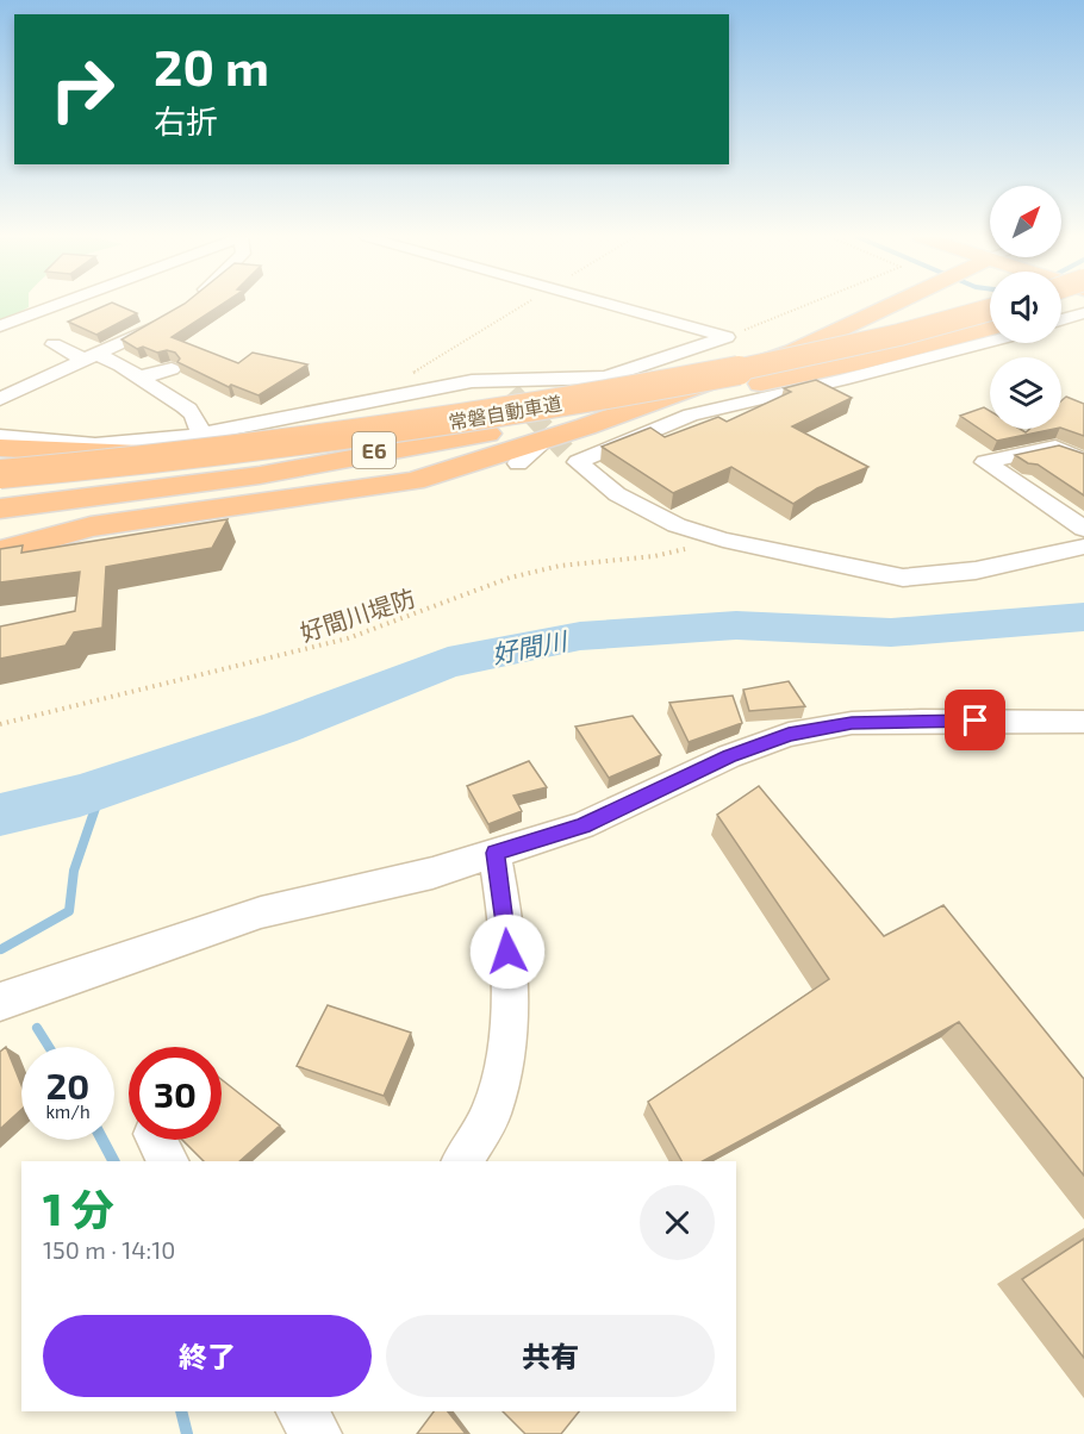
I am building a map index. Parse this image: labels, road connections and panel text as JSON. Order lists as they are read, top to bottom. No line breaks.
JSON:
{"streets":{"highway":["常磐自動車道","E6"],"path":["好間川堤防"]},"water":["好間川"],"north":"top right","page":{"turn":["20 m","右折"],"speed":"20 km/h","limit":"30","heading":["1 分","150 m · 14:10"],"buttons":["終了","共有"]}}
